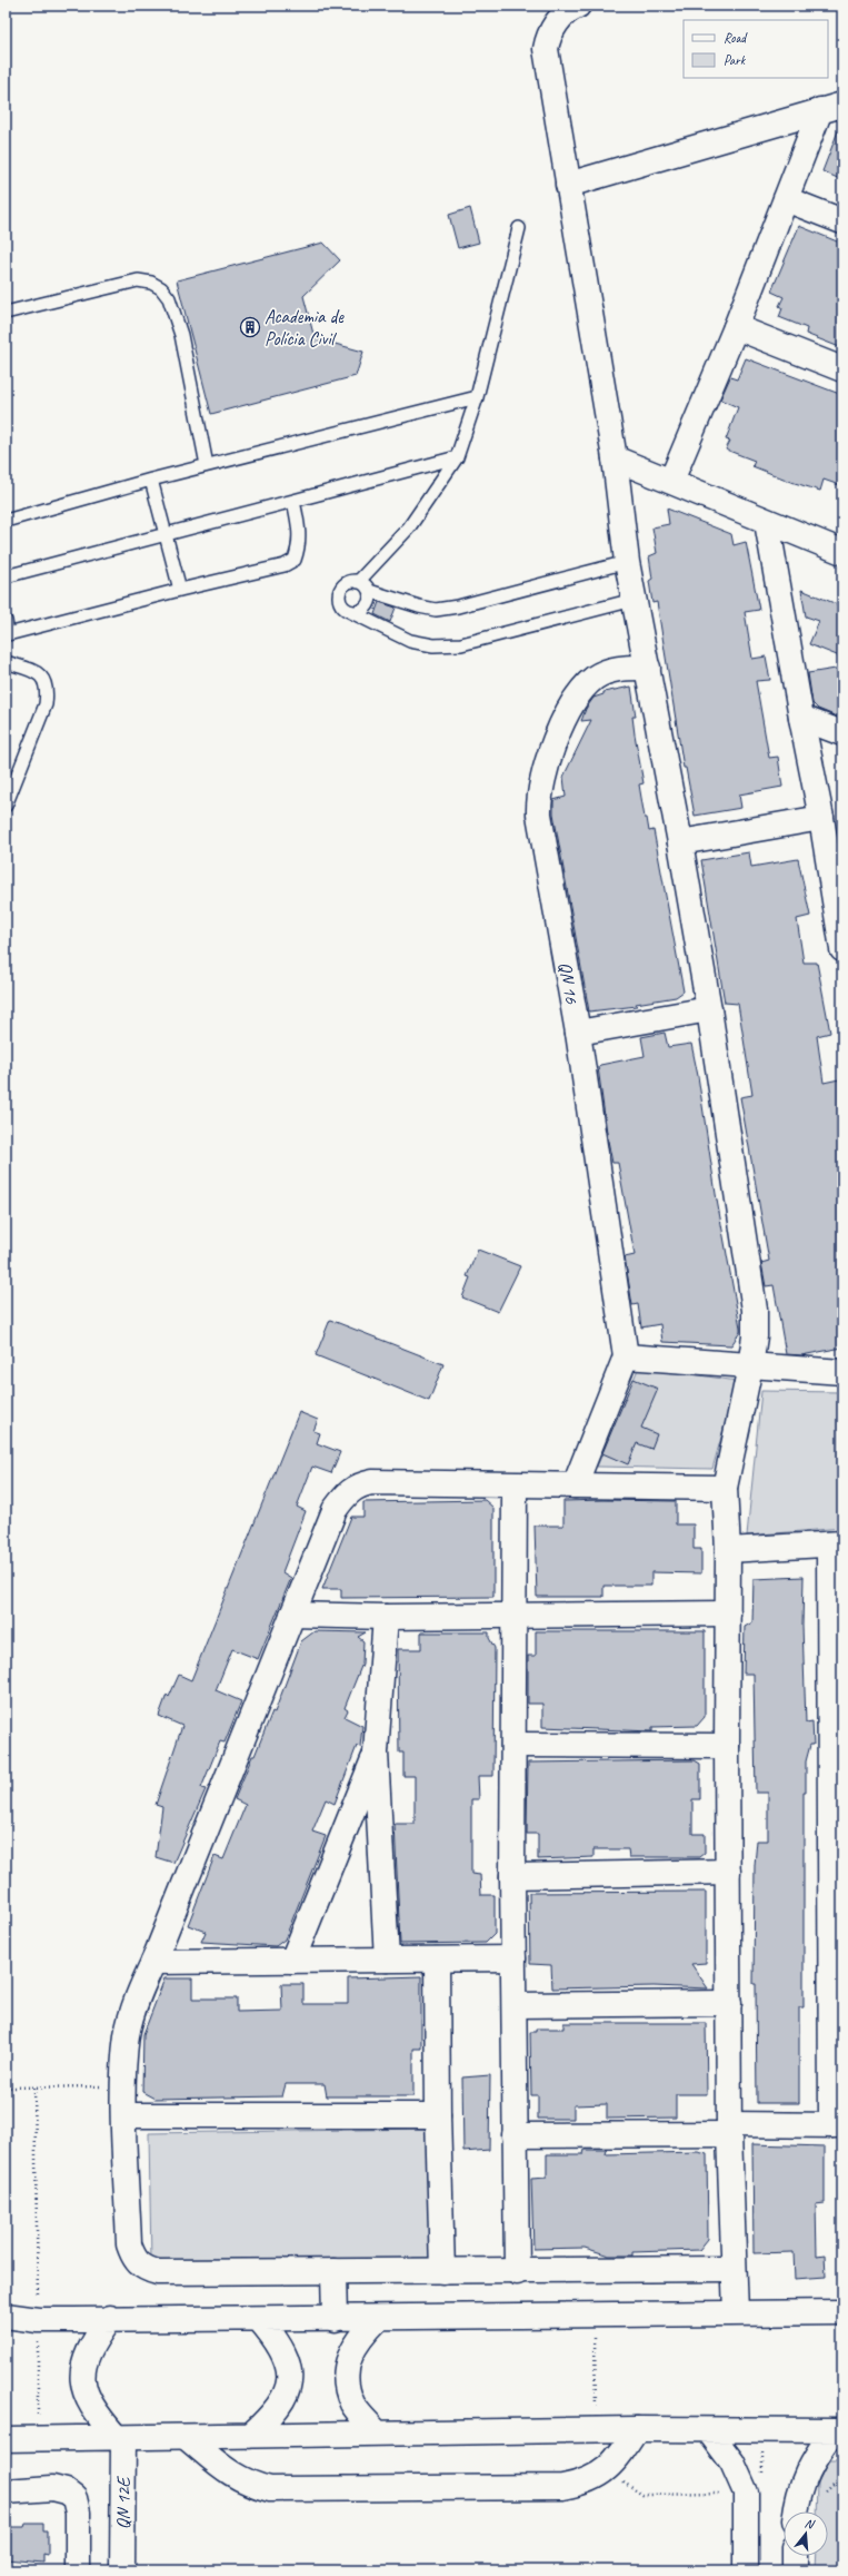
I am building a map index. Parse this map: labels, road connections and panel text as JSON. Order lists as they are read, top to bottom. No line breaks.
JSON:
{"streets":{"street":["QN 16","QN 12E"]},"places":{"building":["Academia de Polícia Civil"]},"legend":["Road","Park"],"north":"top"}
